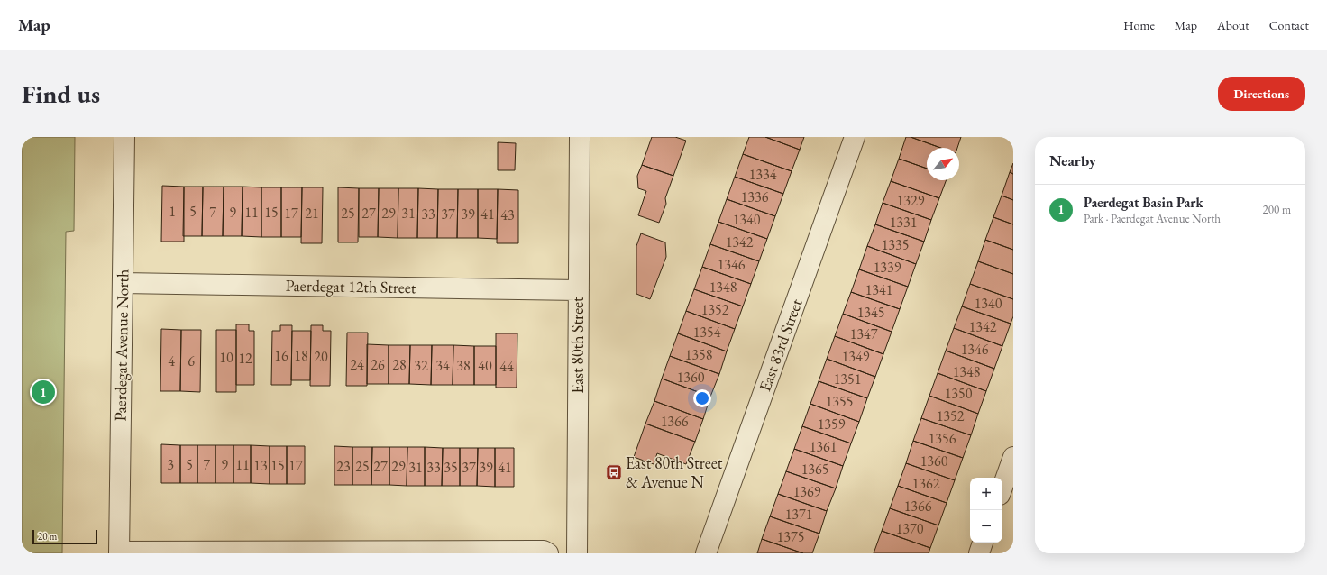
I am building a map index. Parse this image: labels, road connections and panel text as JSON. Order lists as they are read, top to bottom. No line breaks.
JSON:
{"streets":{"street":["Paerdegat 12th Street","Paerdegat Avenue North","East 80th Street","East 83rd Street"]},"crossings":[["Paerdegat 12th Street","Paerdegat Avenue North"],["Paerdegat 12th Street","East 80th Street"]],"places":{"bus stop":["East 80th Street & Avenue N"]},"house_numbers":["1334","1336","1329","1","5","7","9","11","15","17","21","25","27","29","31","33","37","39","41","43","1340","1331","1342","1335","1346","1339","1348","1341","1340","1352","1345","1342","1354","1347","1346","1358","16","18","20","1349","10","12","4","6","24","26","28","32","34","38","40","44","1348","1360","1351","1350","1355","1352","1366","1359","1356","1361","1360","3","5","7","9","11","13","15","17","23","25","27","29","31","33","35","37","39","41","1365","1362","1369","1366","1371","1370","1375"],"scale_bar":"20 m","north":"top right","page":{"header":"Map","nav":["Home","Map","About","Contact"],"buttons":"Directions","title":"Find us","heading":"Nearby","list":[{"mark":"1","name":"Paerdegat Basin Park","note":"Park · Paerdegat Avenue North","value":"200 m"}],"pins":"1","map_buttons":["+","−"],"scale":"20 m"}}
